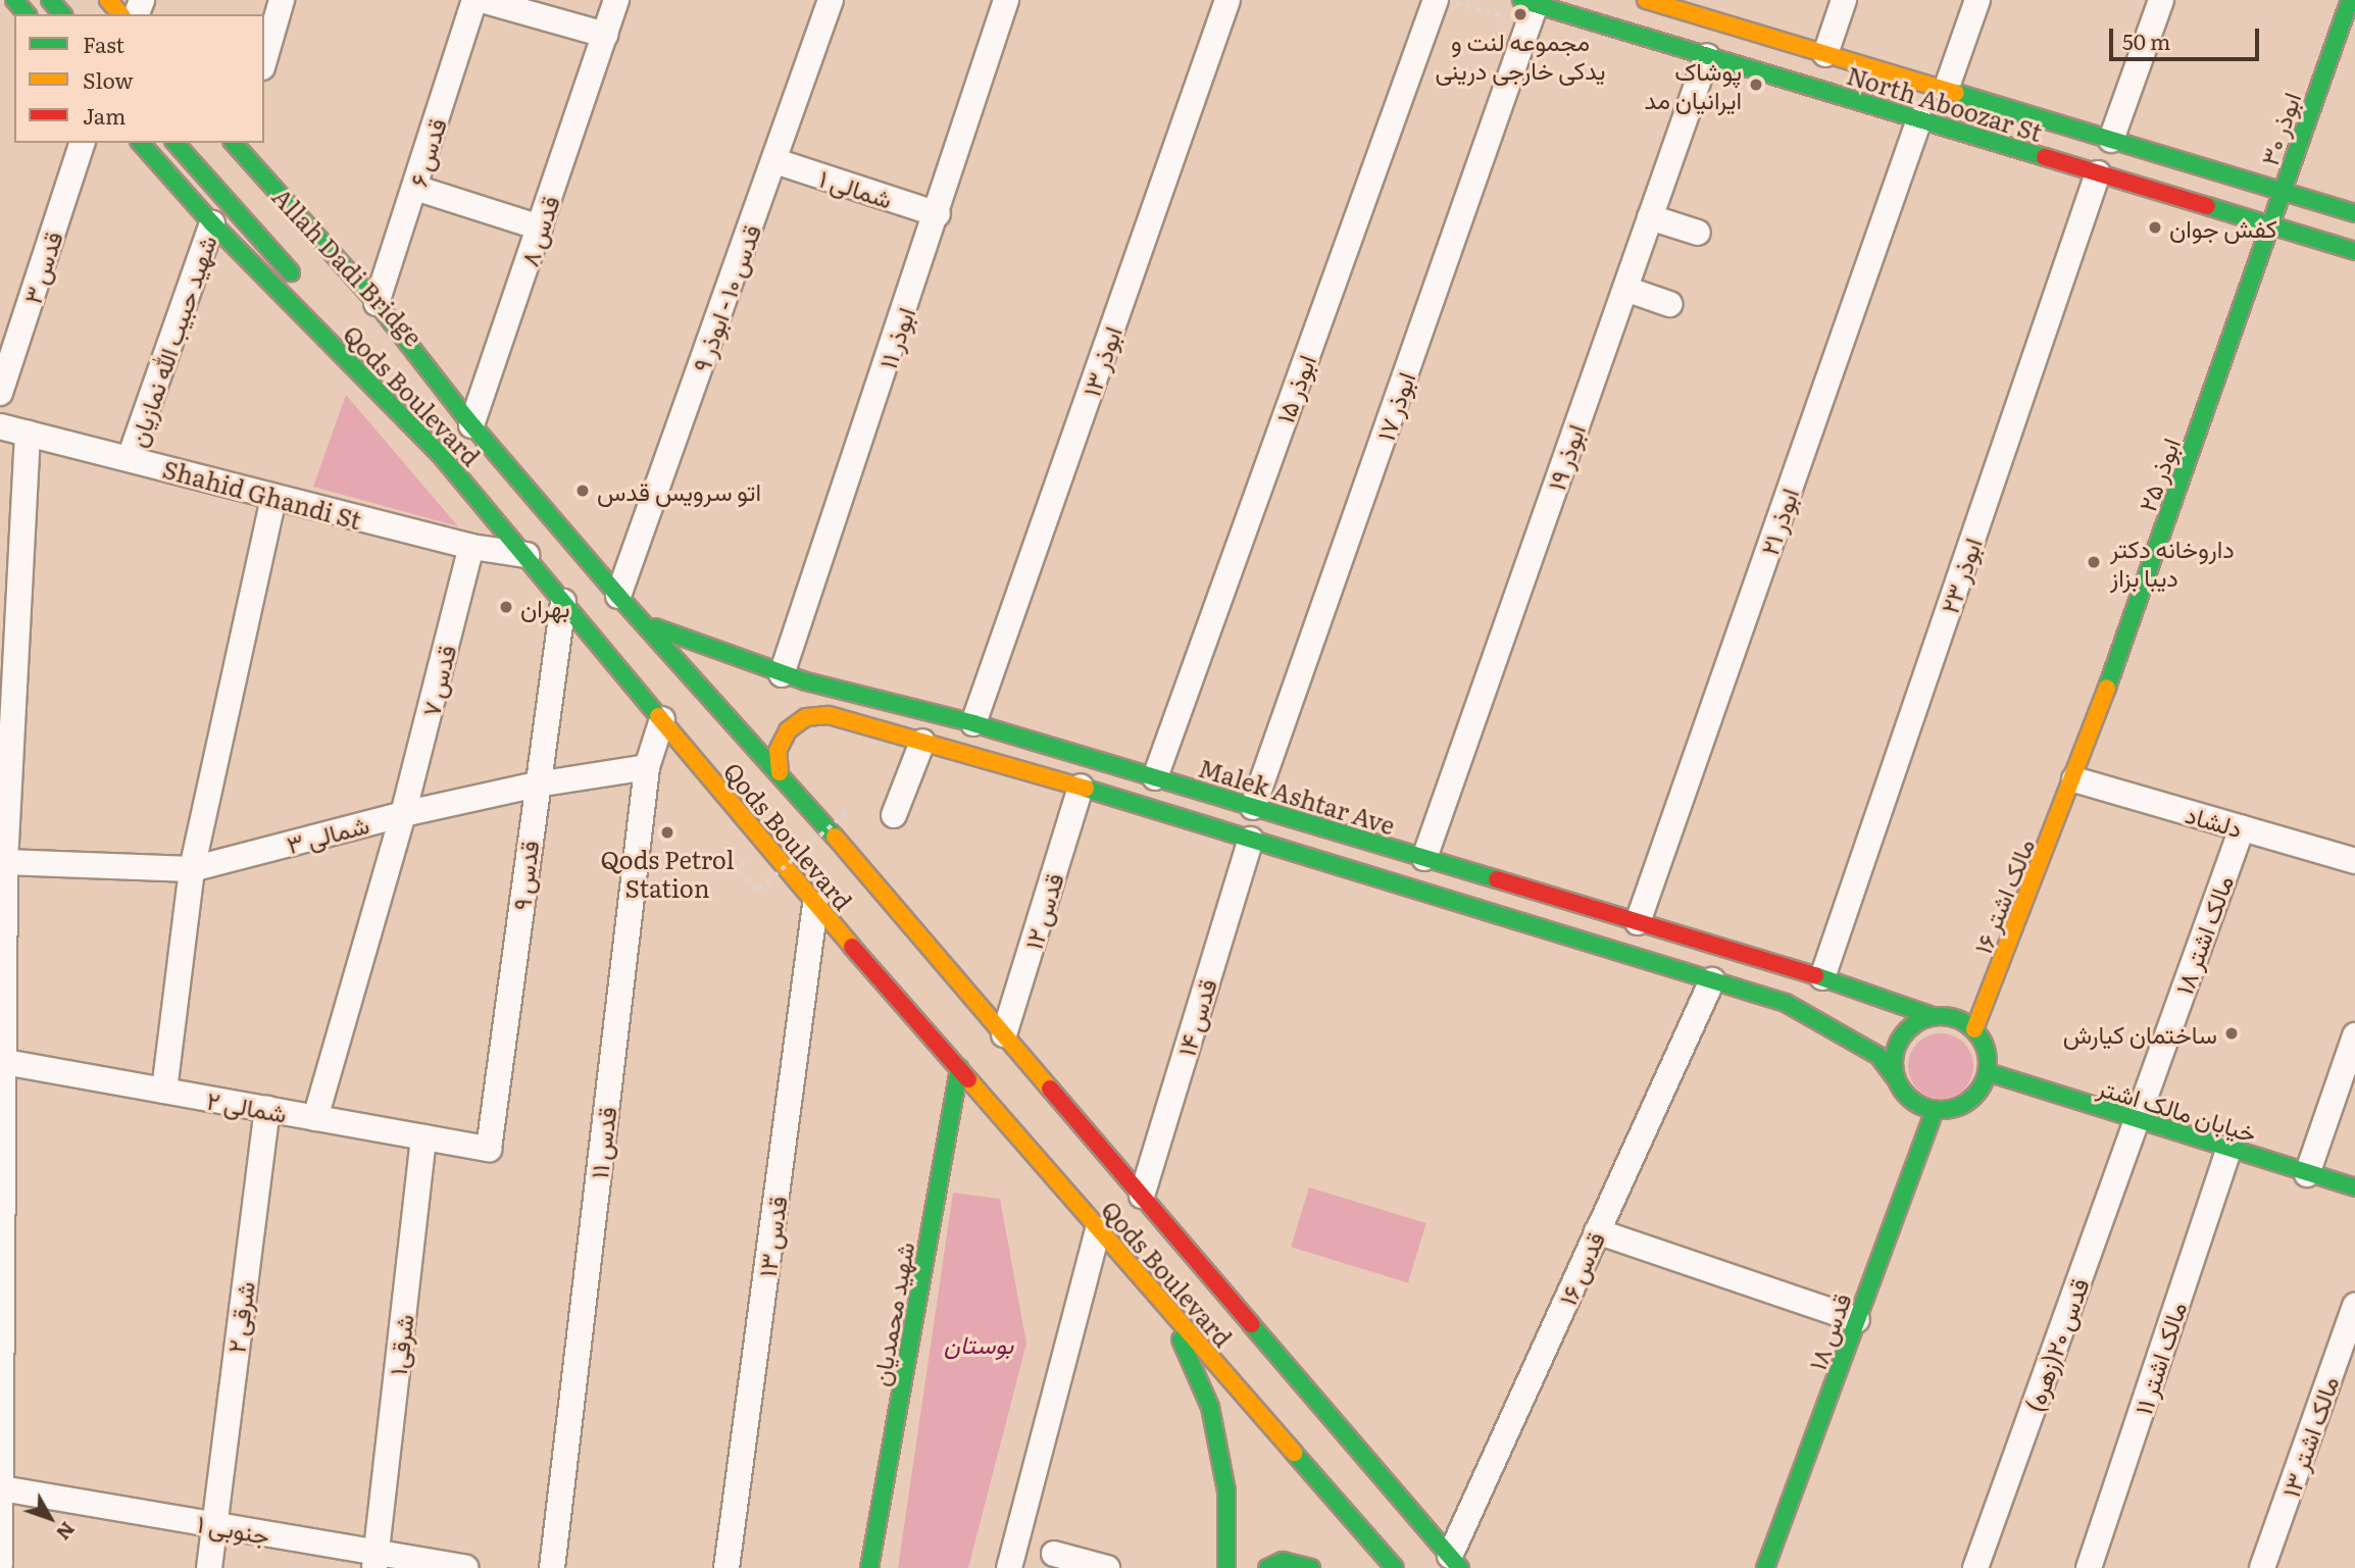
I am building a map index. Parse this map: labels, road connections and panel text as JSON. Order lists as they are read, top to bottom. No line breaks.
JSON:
{"streets":{"main road":["North Aboozar St","ابوذر ۳۰","Allah Dadi Bridge","Qods Boulevard","ابوذر ۲۵","Malek Ashtar Ave","مالک اشتر ۱۶","خیابان مالک اشتر","شهید محمدیان","قدس ۱۸"],"street":["قدس ۶","شمالی ۱","قدس ۸","قدس ۳","قدس ۱۰ - ابوذر ۹","ابوذر ۱۱","شهید حبیب الله نمازیان","ابوذر ۱۳","ابوذر ۱۵","ابوذر ۱۷","ابوذر ۱۹","Shahid Ghandi St","ابوذر ۲۱","ابوذر ۲۳","قدس ۷","دلشاد","شمالی ۳","قدس ۹","قدس ۱۲","مالک اشتر ۱۸","قدس ۱۴","شمالی ۲","قدس ۱۱","قدس ۱۳","قدس ۱۶","شرقی ۲","شرقی۱","قدس ۲۰(زهره)","مالک اشتر ۱۱","مالک اشتر ۱۳","۱ جنوبی"]},"crossings":[["North Aboozar St","ابوذر ۳۰"],["North Aboozar St","ابوذر ۱۷"],["North Aboozar St","ابوذر ۱۹"],["North Aboozar St","ابوذر ۲۵"],["North Aboozar St","ابوذر ۲۱"],["North Aboozar St","ابوذر ۲۳"],["ابوذر ۳۰","ابوذر ۲۵"],["قدس ۶","Qods Boulevard"],["شمالی ۱","قدس ۱۰ - ابوذر ۹"],["شمالی ۱","ابوذر ۱۱"],["قدس ۸","Allah Dadi Bridge"],["قدس ۸","Qods Boulevard"],["Allah Dadi Bridge","Qods Boulevard"],["قدس ۱۰ - ابوذر ۹","Qods Boulevard"],["ابوذر ۱۱","Malek Ashtar Ave"],["شهید حبیب الله نمازیان","Qods Boulevard"],["شهید حبیب الله نمازیان","Shahid Ghandi St"],["ابوذر ۱۳","Malek Ashtar Ave"],["ابوذر ۱۵","Malek Ashtar Ave"],["Qods Boulevard","Shahid Ghandi St"],["Qods Boulevard","Malek Ashtar Ave"],["Qods Boulevard","قدس ۹"],["Qods Boulevard","قدس ۱۲"],["Qods Boulevard","قدس ۱۴"],["Qods Boulevard","قدس ۱۱"],["Qods Boulevard","قدس ۱۳"],["Qods Boulevard","قدس ۱۶"],["Qods Boulevard","شهید محمدیان"],["ابوذر ۱۷","Malek Ashtar Ave"],["ابوذر ۱۹","Malek Ashtar Ave"],["ابوذر ۲۵","دلشاد"],["ابوذر ۲۵","مالک اشتر ۱۶"],["Shahid Ghandi St","قدس ۷"],["ابوذر ۲۱","Malek Ashtar Ave"],["ابوذر ۲۳","Malek Ashtar Ave"],["قدس ۷","شمالی ۳"],["قدس ۷","شمالی ۲"],["Malek Ashtar Ave","مالک اشتر ۱۶"],["Malek Ashtar Ave","خیابان مالک اشتر"],["Malek Ashtar Ave","قدس ۱۸"],["دلشاد","مالک اشتر ۱۶"],["دلشاد","مالک اشتر ۱۸"],["شمالی ۳","قدس ۹"],["شمالی ۳","قدس ۱۱"],["قدس ۹","شمالی ۲"],["مالک اشتر ۱۶","خیابان مالک اشتر"],["مالک اشتر ۱۶","قدس ۱۸"],["مالک اشتر ۱۸","خیابان مالک اشتر"],["مالک اشتر ۱۸","قدس ۲۰(زهره)"],["شمالی ۲","شرقی ۲"],["شمالی ۲","شرقی۱"],["خیابان مالک اشتر","قدس ۱۸"],["خیابان مالک اشتر","قدس ۲۰(زهره)"],["خیابان مالک اشتر","مالک اشتر ۱۱"],["شرقی ۲","۱ جنوبی"],["شرقی۱","۱ جنوبی"]],"parks":["بوستان"],"places":["مجموعه لنت و یدکی خارجی درینی","پوشاک ایرانیان مد","کفش جوان","اتو سرویس قدس","داروخانه دکتر دیبا بزاز","بهران","Qods Petrol Station","ساختمان کیارش"],"legend":["Fast","Slow","Jam"],"scale_bar":"50 m","north":"bottom right"}
